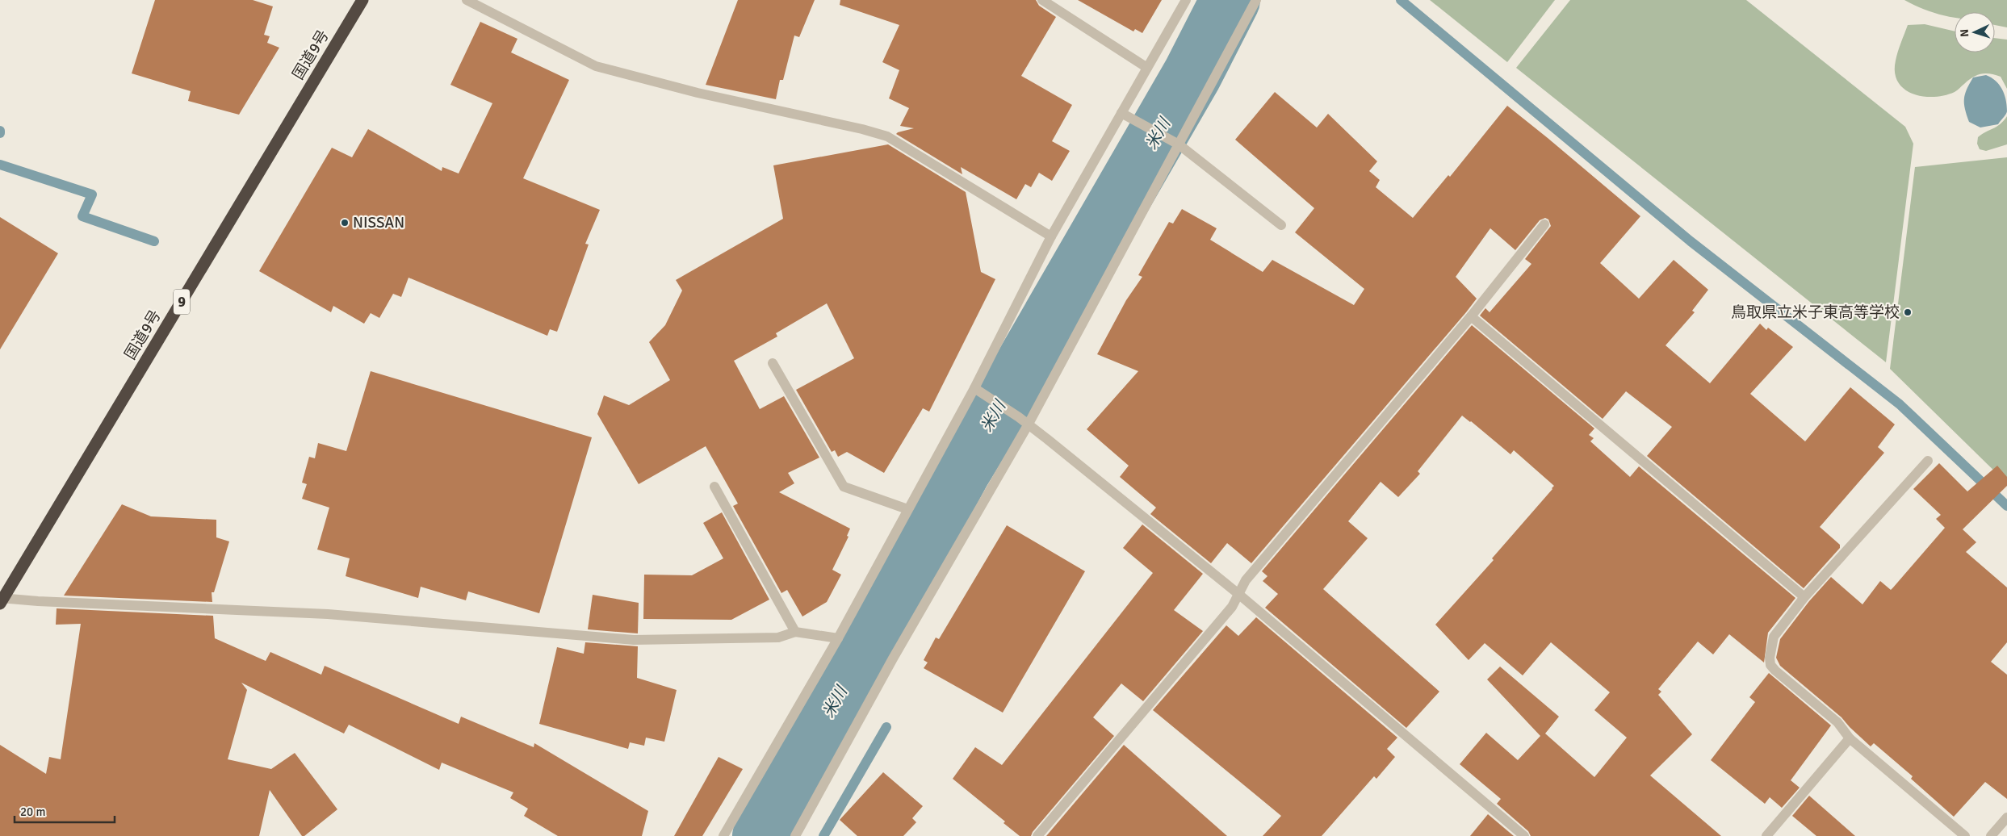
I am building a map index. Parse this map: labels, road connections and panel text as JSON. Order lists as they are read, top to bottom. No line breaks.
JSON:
{"streets":{"highway":["国道9号","9"]},"water":["米川"],"places":["NISSAN","鳥取県立米子東高等学校"],"scale_bar":"20 m","north":"left"}
